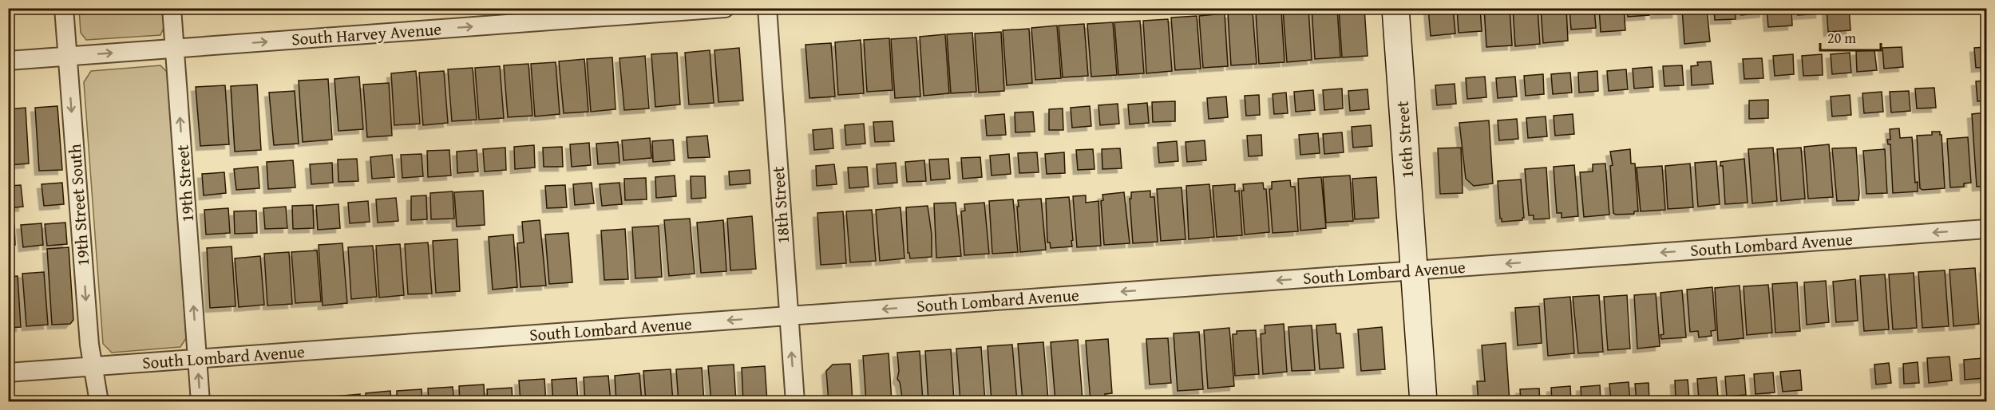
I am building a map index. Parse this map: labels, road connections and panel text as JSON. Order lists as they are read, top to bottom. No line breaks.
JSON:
{"streets":{"street":["South Harvey Avenue","16th Street","19th Street","19th Street South","18th Street","South Lombard Avenue"]},"crossings":[["South Harvey Avenue","19th Street"],["South Harvey Avenue","19th Street South"],["16th Street","South Lombard Avenue"],["19th Street","South Lombard Avenue"],["19th Street South","South Lombard Avenue"],["18th Street","South Lombard Avenue"]],"one_way":["South Harvey Avenue","19th Street","19th Street South","South Lombard Avenue"],"scale_bar":"20 m"}
